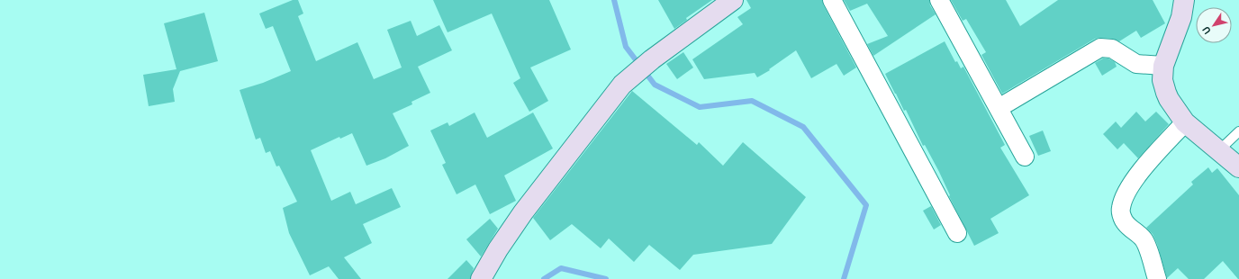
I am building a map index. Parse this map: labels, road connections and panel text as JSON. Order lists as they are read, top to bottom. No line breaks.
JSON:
{"north":"bottom left"}
